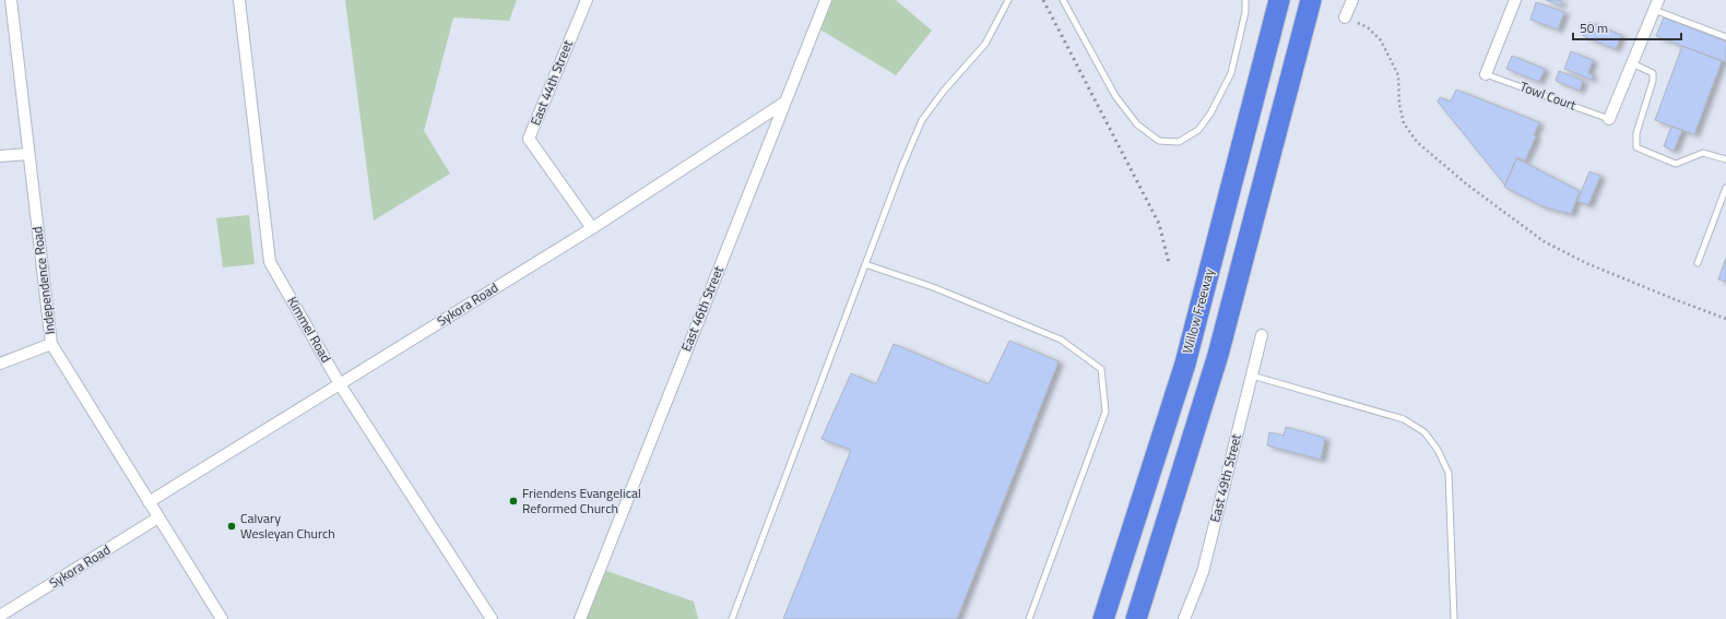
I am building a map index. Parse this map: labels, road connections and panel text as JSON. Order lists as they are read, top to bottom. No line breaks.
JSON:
{"streets":{"highway":["Willow Freeway"],"street":["East 44th Street","Independence Road","Sykora Road","East 46th Street","Kimmel Road","East 49th Street"],"lane":["Towl Court"]},"crossings":[["East 44th Street","Sykora Road"],["Independence Road","Sykora Road"],["Sykora Road","East 46th Street"],["Sykora Road","Kimmel Road"]],"places":["Friendens Evangelical Reformed Church","Calvary Wesleyan Church"],"scale_bar":"50 m"}
